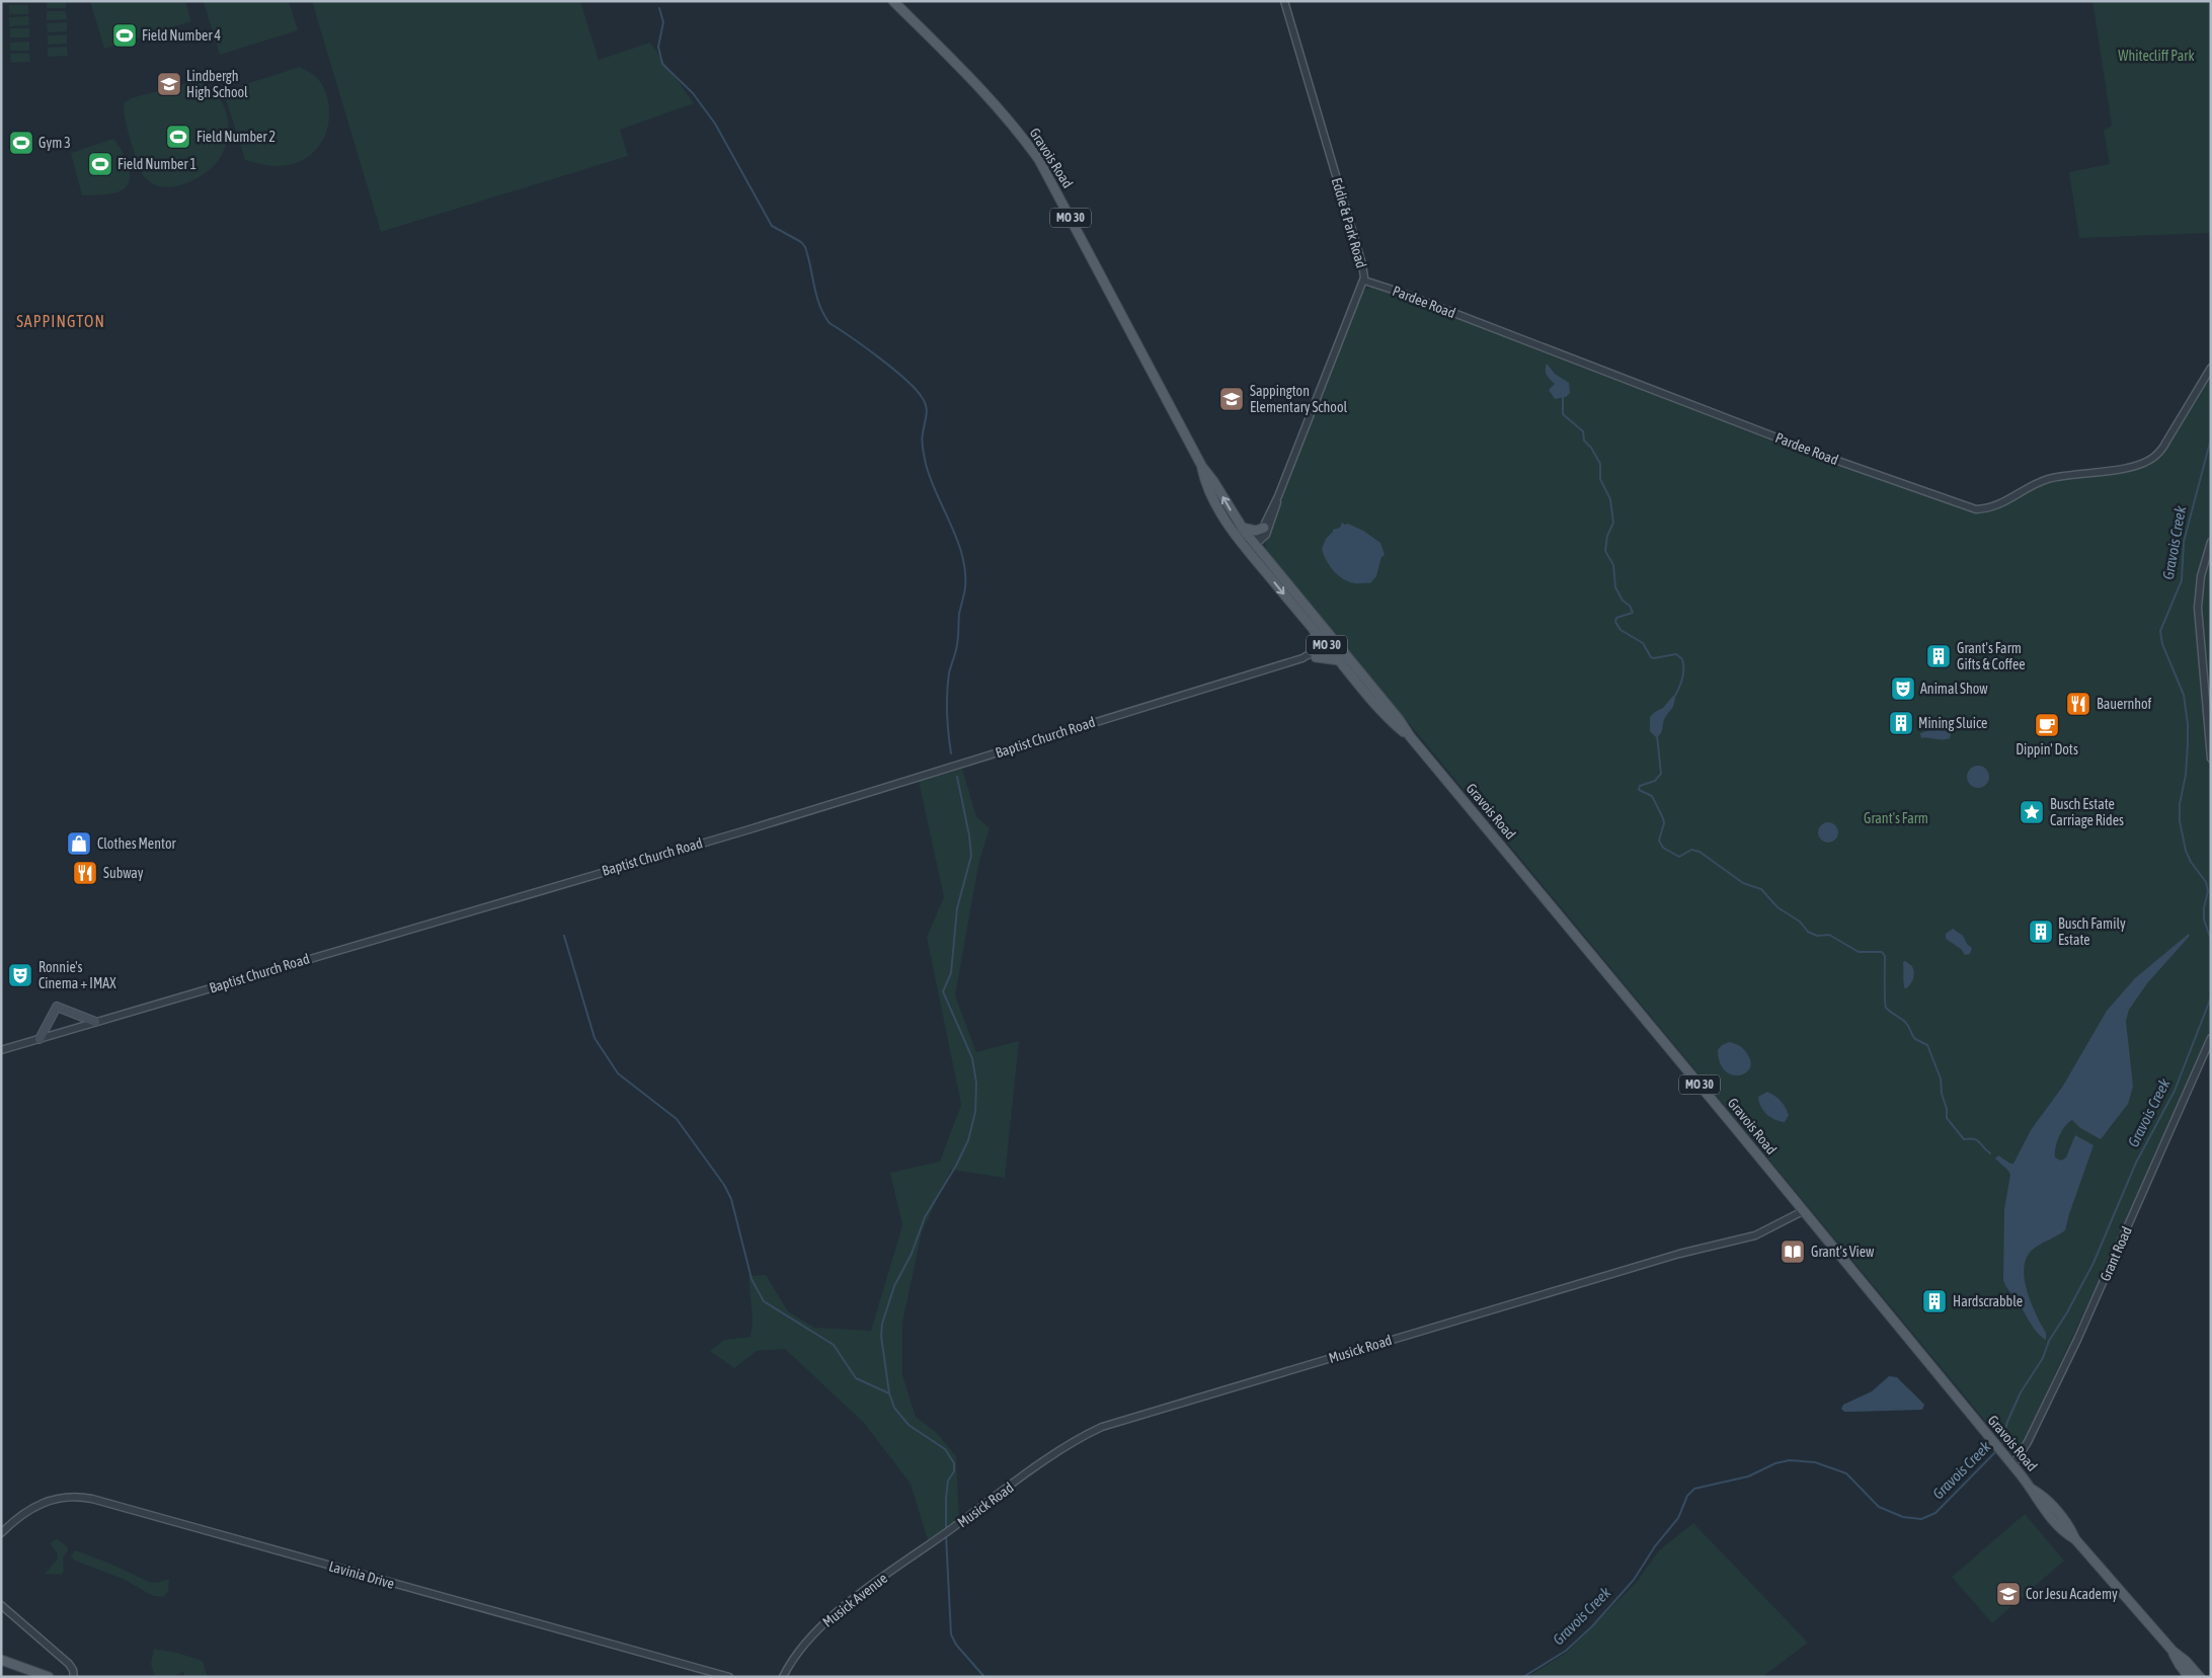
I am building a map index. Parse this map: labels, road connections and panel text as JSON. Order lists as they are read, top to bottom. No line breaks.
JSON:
{"streets":{"main road":["Gravois Road","MO 30"],"street":["Eddie & Park Road","Pardee Road","Baptist Church Road","Grant Road","Musick Road","Lavinia Drive","Musick Avenue"]},"crossings":[["Gravois Road","Eddie & Park Road"],["Gravois Road","Baptist Church Road"],["Gravois Road","Grant Road"],["Gravois Road","Musick Road"],["Eddie & Park Road","Pardee Road"],["Musick Road","Musick Avenue"]],"districts":["SAPPINGTON"],"water":["Gravois Creek"],"parks":["Whitecliff Park","Grant's Farm"],"places":{"sports":["Field Number 4","Field Number 2","Gym 3","Field Number 1"],"school or university":["Lindbergh High School","Sappington Elementary School","Cor Jesu Academy"],"building":["Grant's Farm Gifts & Coffee","Mining Sluice","Busch Family Estate","Hardscrabble"],"theatre":["Animal Show","Ronnie's Cinema + IMAX"],"restaurant":["Bauernhof","Subway"],"cafe":["Dippin' Dots"],"place":["Busch Estate Carriage Rides"],"shop":["Clothes Mentor"],"library":["Grant's View"]}}
